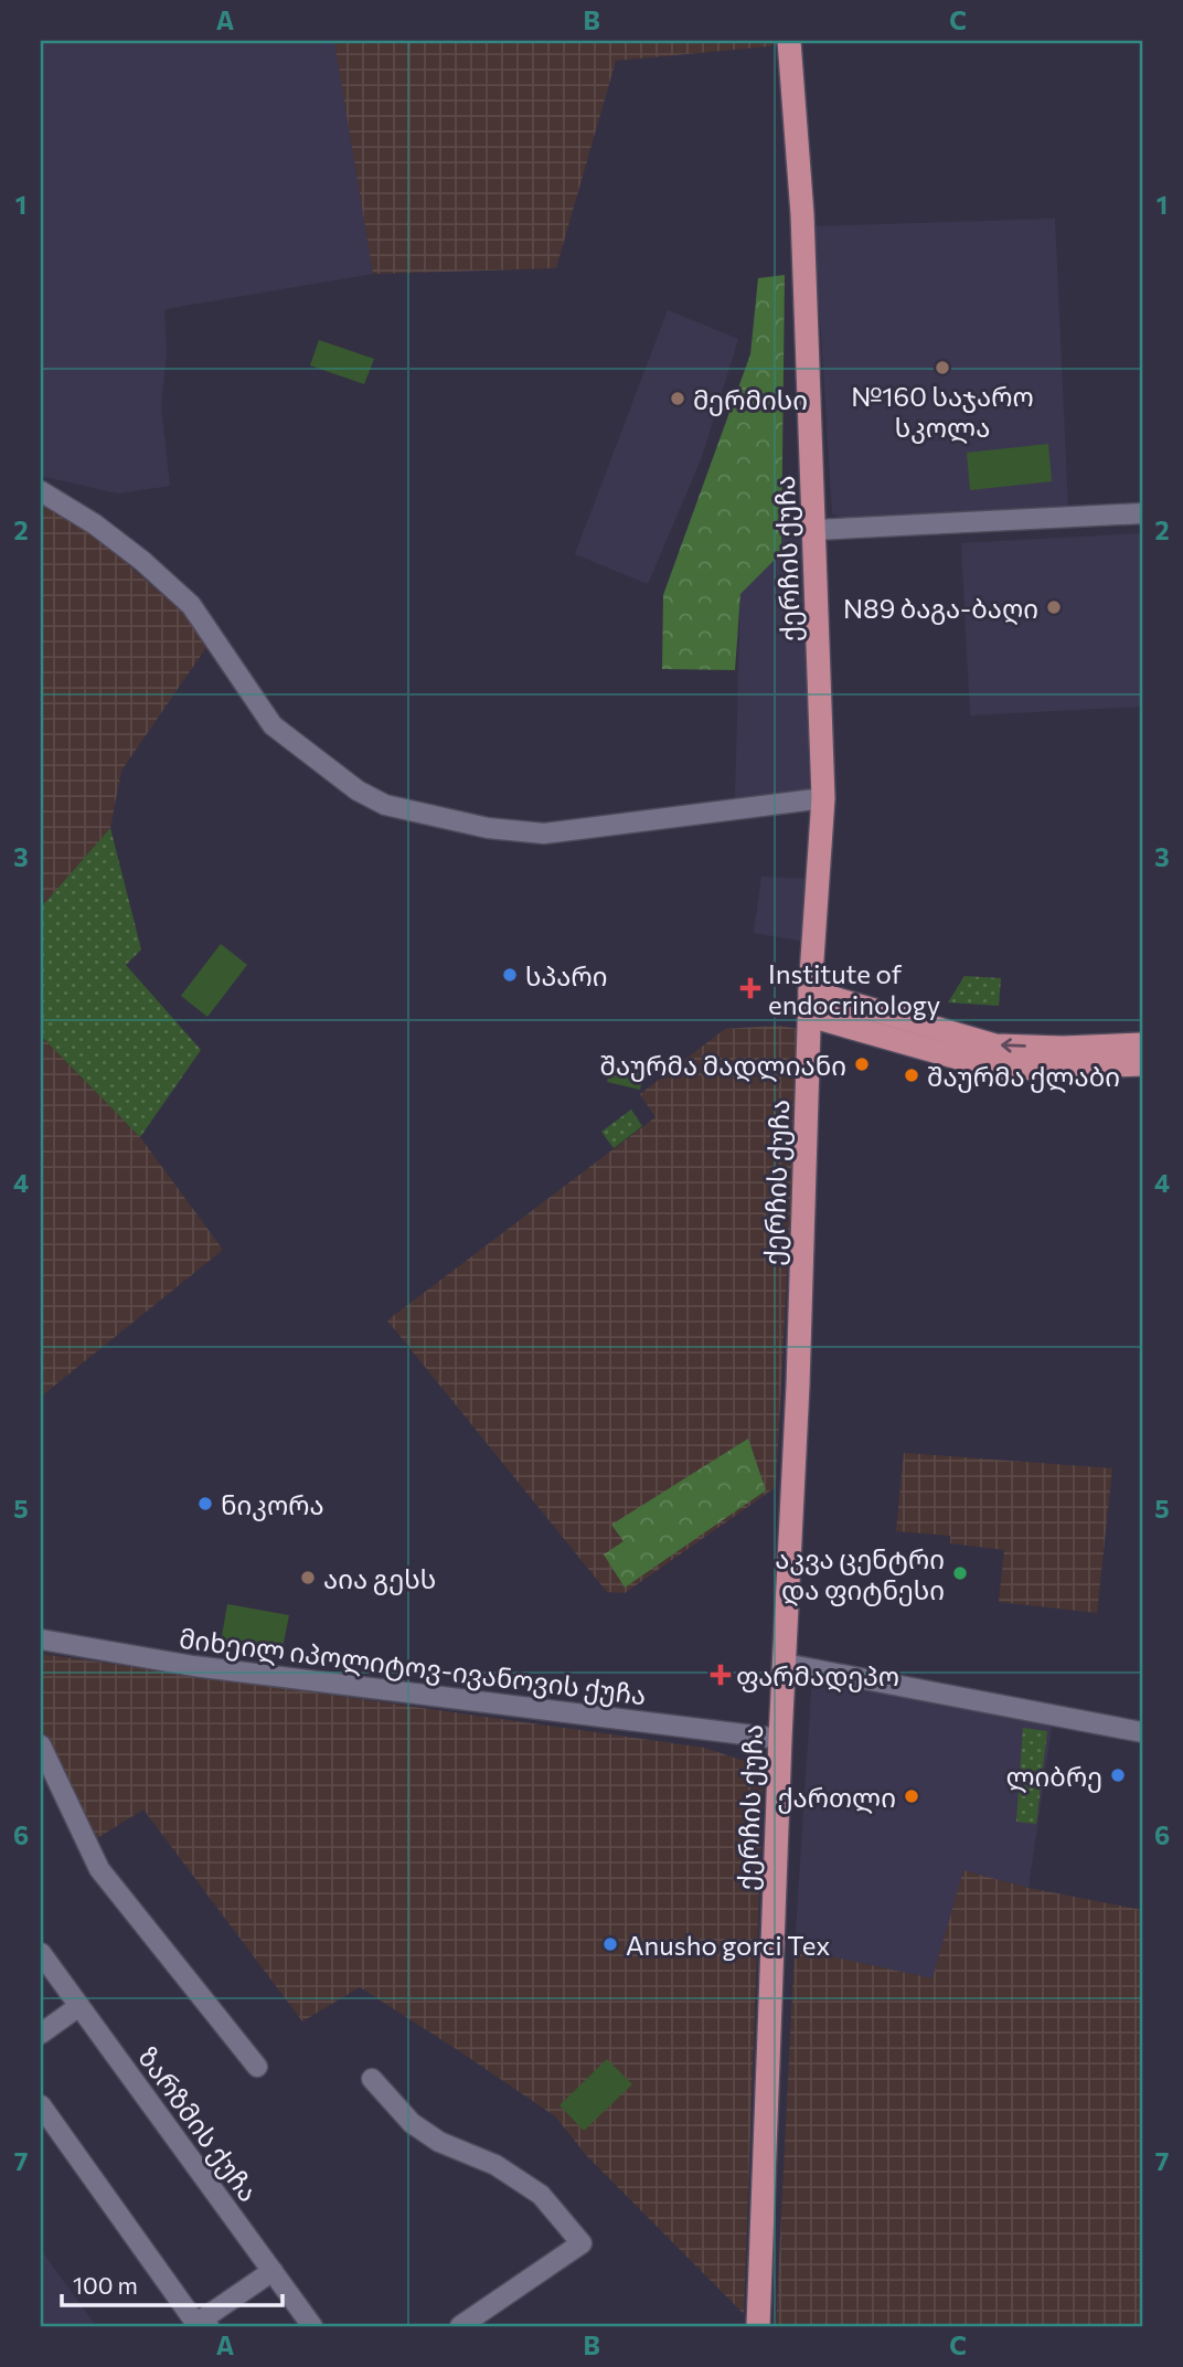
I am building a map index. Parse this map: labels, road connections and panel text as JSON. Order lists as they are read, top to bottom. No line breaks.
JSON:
{"streets":{"main road":["ქერჩის ქუჩა"],"street":["მიხეილ იპოლიტოვ-ივანოვის ქუჩა","ზარზმის ქუჩა"]},"crossings":[["ქერჩის ქუჩა","მიხეილ იპოლიტოვ-ივანოვის ქუჩა"]],"places":{"other":["№160 საჯარო სკოლა","მერმისი","N89 ბაგა-ბაღი","სპარი","შაურმა მადლიანი","შაურმა ქლაბი","ნიკორა","აკვა ცენტრი და ფიტნესი","აია გესს","ლიბრე","ქართლი","Anusho gorci Tex"],"health":["Institute of endocrinology","ფარმადეპო"]},"scale_bar":"100 m","grid":{"columns":["A","B","C"],"rows":["1","2","3","4","5","6","7"]}}
